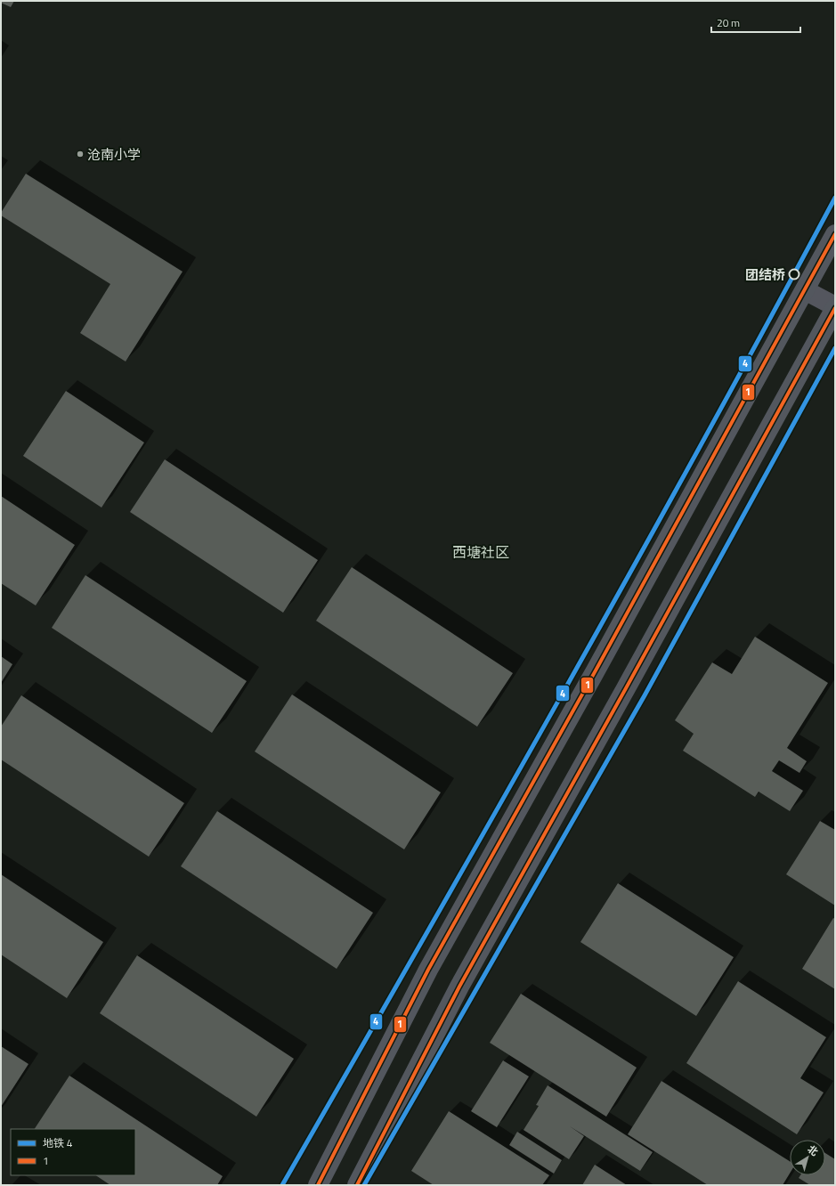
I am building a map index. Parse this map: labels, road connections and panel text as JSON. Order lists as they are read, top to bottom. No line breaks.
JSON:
{"districts":["西塘社区"],"places":["沧南小学","团结桥"],"lines":["metro line 4","transit line 1"],"legend":["地铁 4","1"],"scale_bar":"20 m","north":"top right"}
